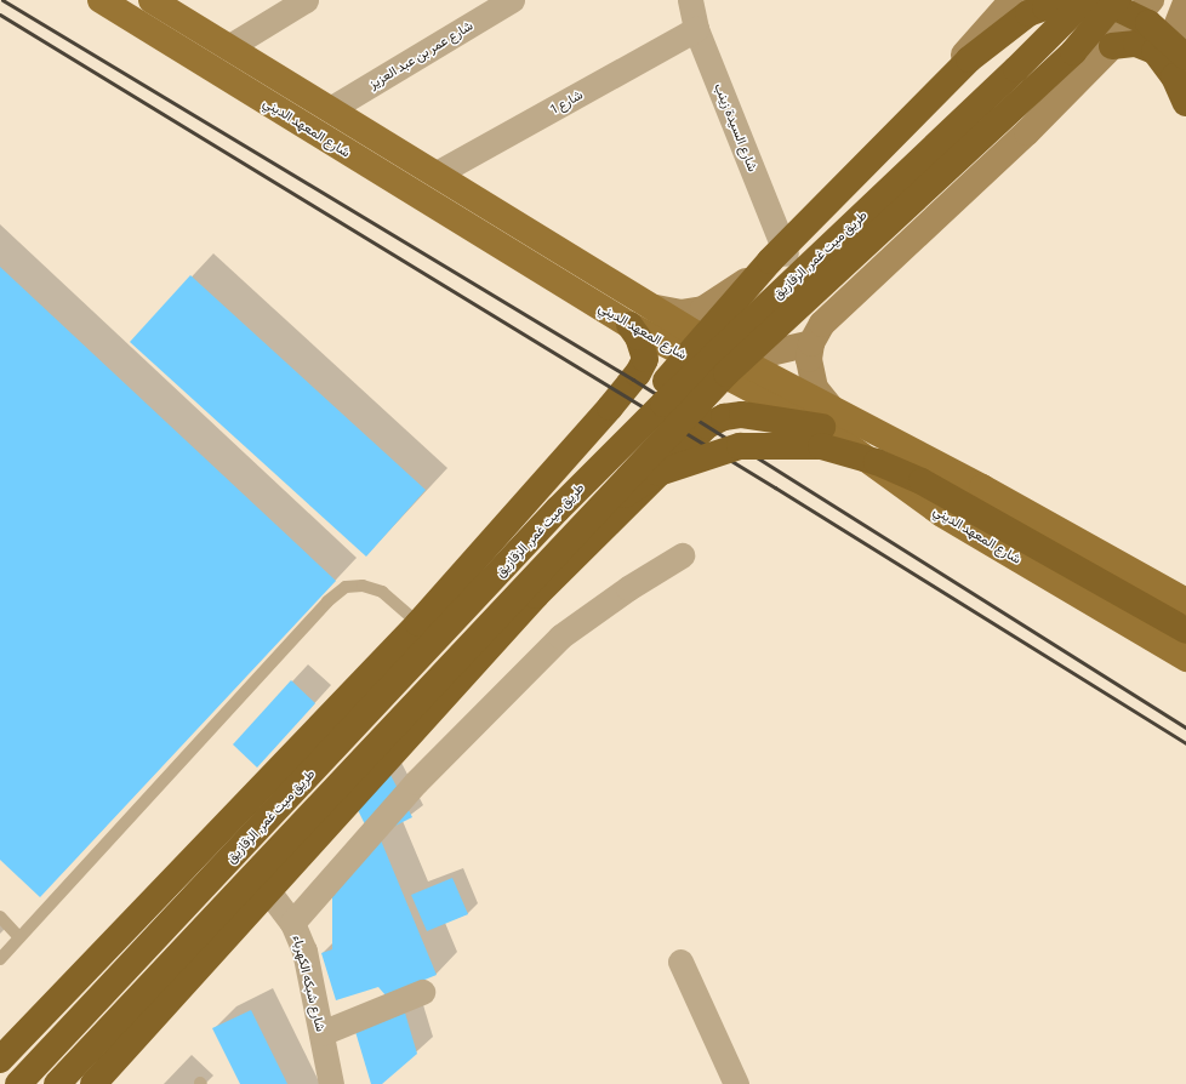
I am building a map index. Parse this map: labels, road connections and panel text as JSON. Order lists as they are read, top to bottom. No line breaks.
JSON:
{"streets":{"highway":["طريق ميت غمر, الزقازيق"],"main road":["شارع المعهد الديني"],"street":["شارع عمر بن عبد العزيز","شارع 1","شارع السيدة زينب","شارع شبكه الكهرباء"]},"crossings":[["شارع عمر بن عبد العزيز","شارع المعهد الديني"],["شارع 1","شارع المعهد الديني"],["شارع 1","شارع السيدة زينب"],["شارع المعهد الديني","طريق ميت غمر, الزقازيق"]]}
